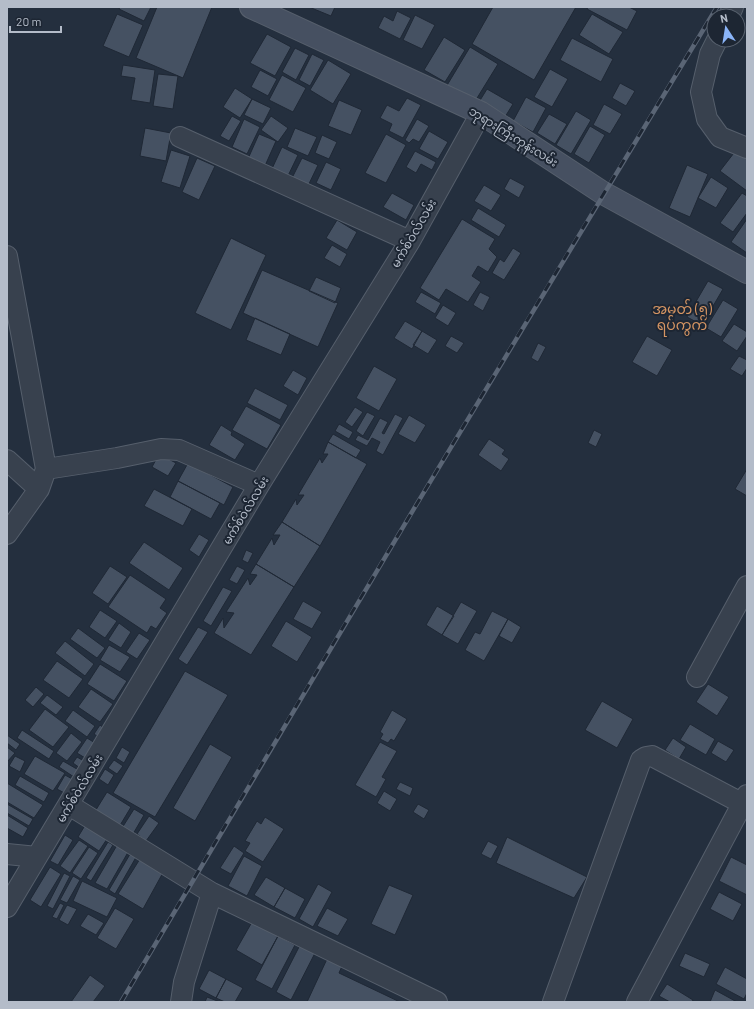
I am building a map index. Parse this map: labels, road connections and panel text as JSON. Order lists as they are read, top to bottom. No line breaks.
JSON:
{"streets":{"street":["ဘုရားကြီးကုန်းလမ်း","မက်စ်ဝဲလ်လမ်း"]},"crossings":[["ဘုရားကြီးကုန်းလမ်း","မက်စ်ဝဲလ်လမ်း"]],"districts":["အမှတ် (၅) ရပ်ကွက်"],"scale_bar":"20 m","north":"top"}
